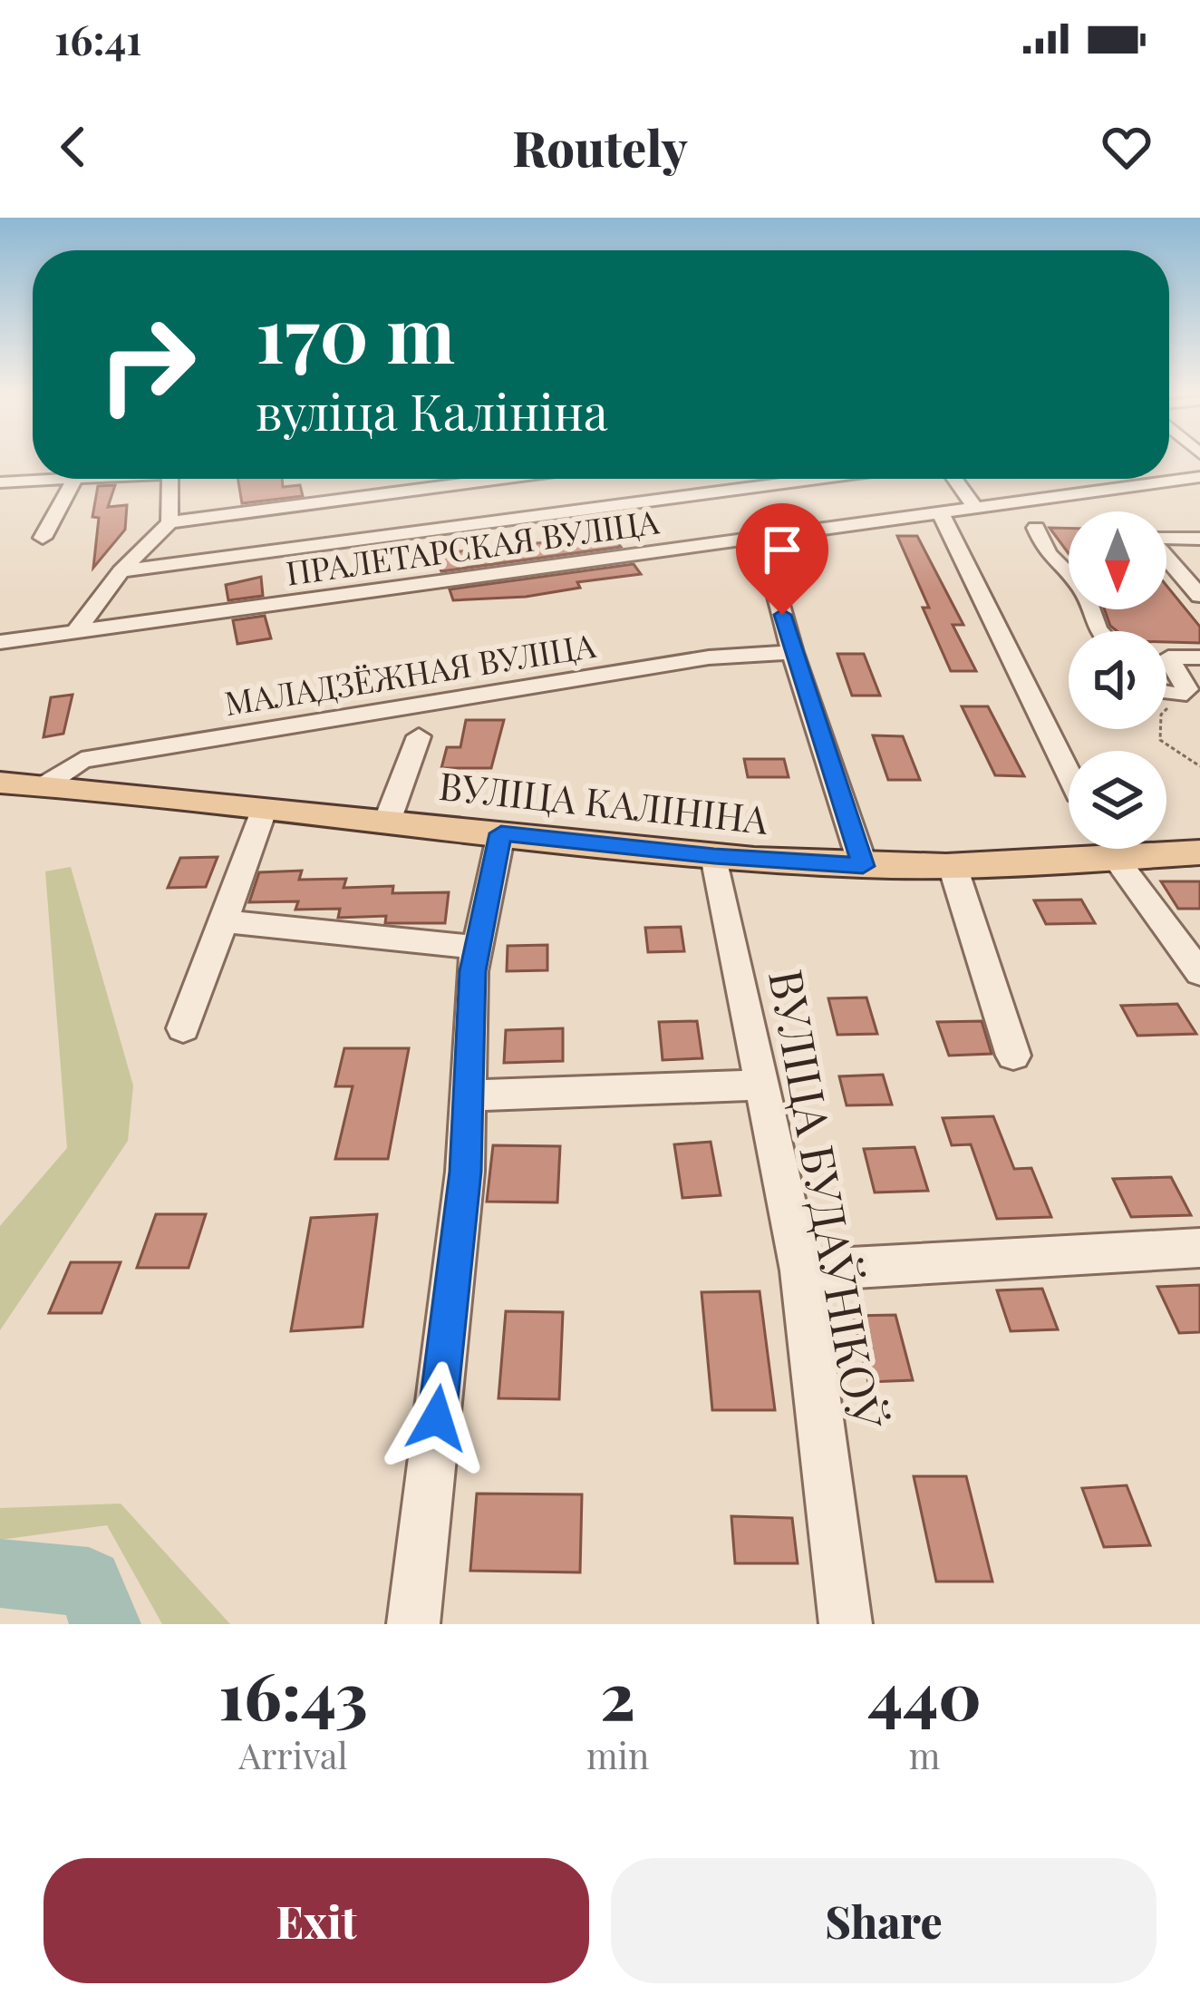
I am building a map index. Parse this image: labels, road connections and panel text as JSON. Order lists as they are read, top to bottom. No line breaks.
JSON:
{"streets":{"main road":["ВУЛІЦА КАЛІНІНА"],"street":["ПРАЛЕТАРСКАЯ ВУЛІЦА","МАЛАДЗЁЖНАЯ ВУЛІЦА","ВУЛІЦА БУДАЎНІКОЎ"]},"crossings":[["МАЛАДЗЁЖНАЯ ВУЛІЦА","ВУЛІЦА КАЛІНІНА"],["ВУЛІЦА КАЛІНІНА","ВУЛІЦА БУДАЎНІКОЎ"]],"north":"bottom","page":{"status":"16:41","header":"Routely","turn":["170 m","вуліца Калініна"],"eta":["16:43","Arrival","2","min","440","m"],"buttons":["Exit","Share"]}}
